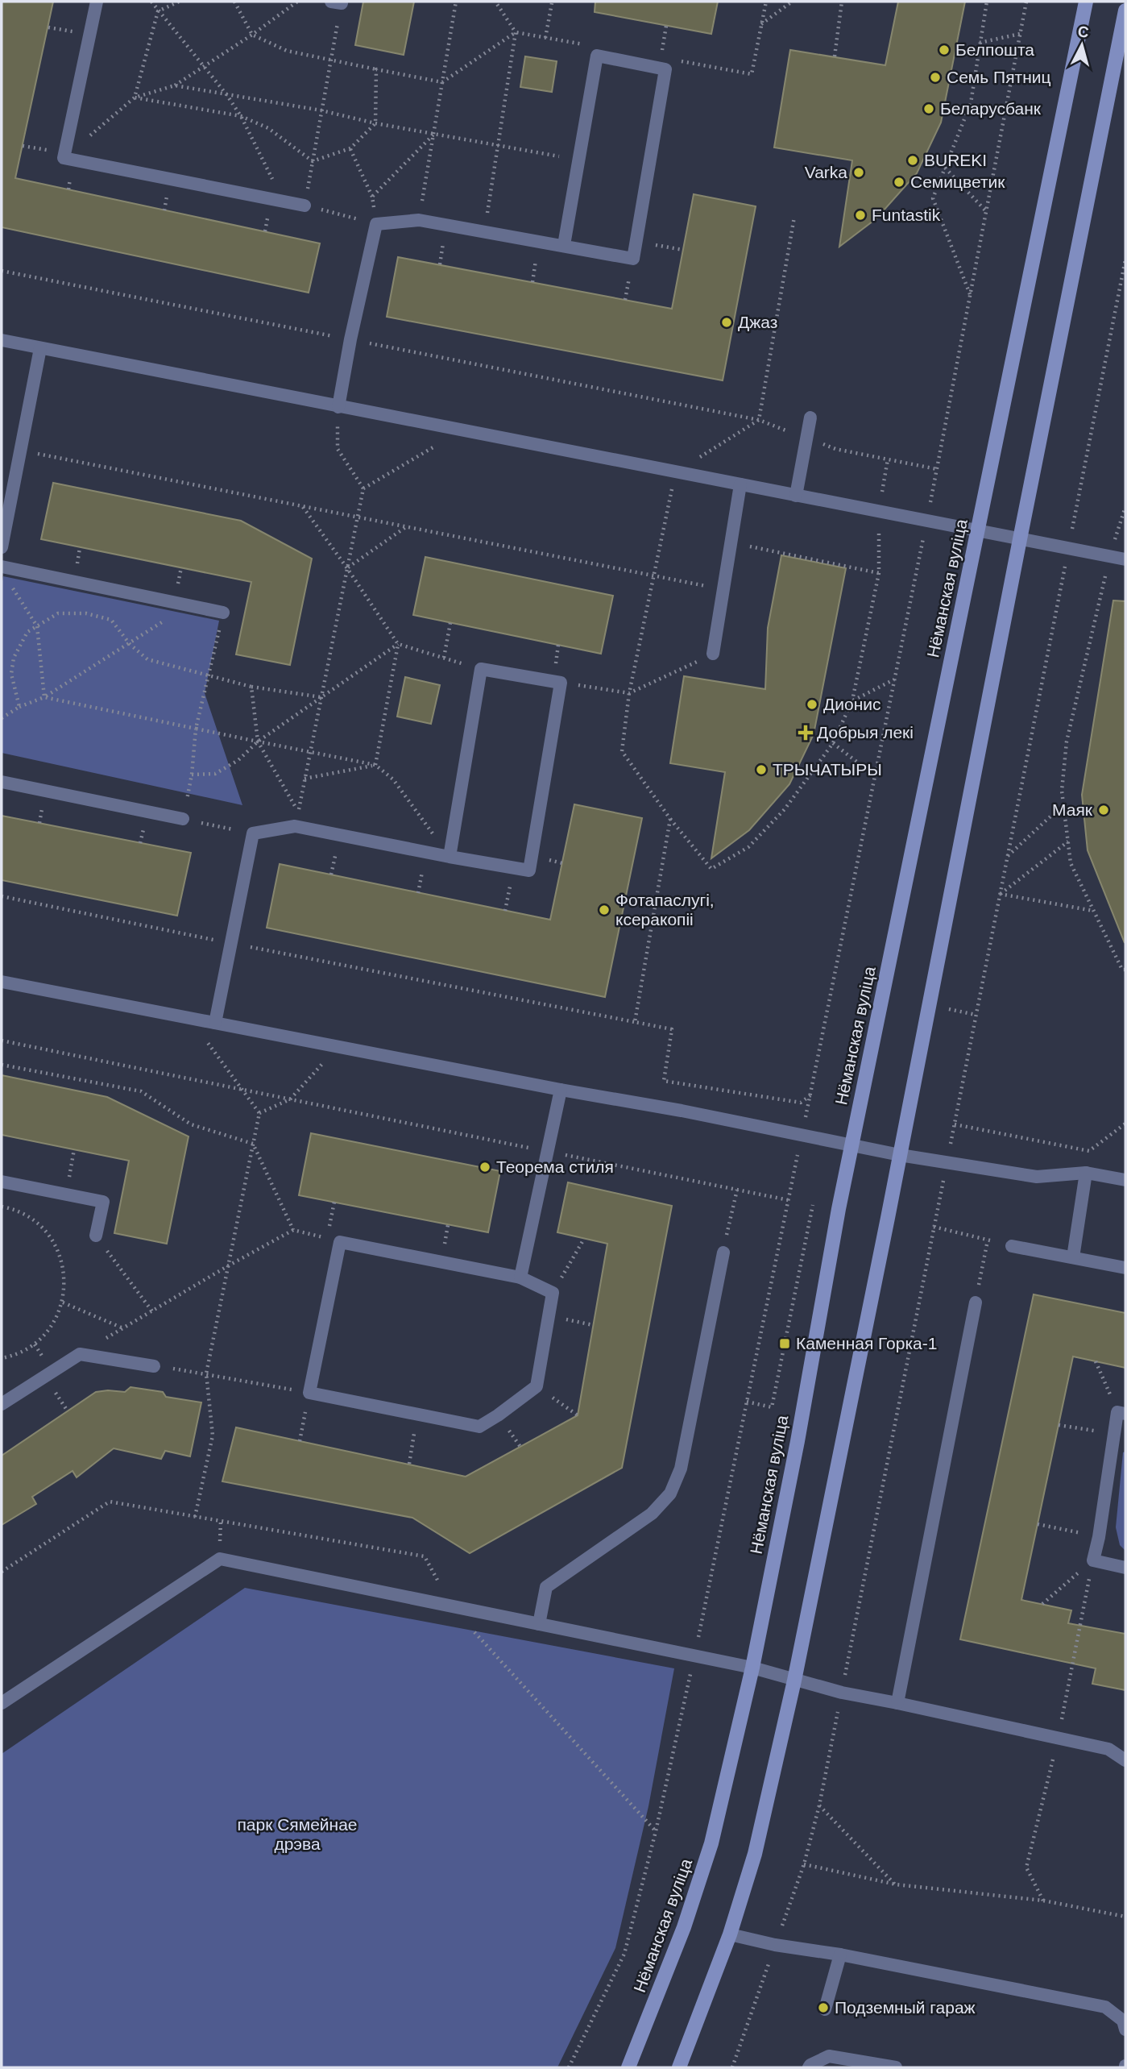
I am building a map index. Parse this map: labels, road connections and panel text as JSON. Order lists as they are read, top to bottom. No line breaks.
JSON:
{"streets":{"main road":["Нёманская вуліца"]},"parks":["парк Сямейнае дрэва"],"places":{"other":["Белпошта","Семь Пятниц","Беларусбанк","BUREKI","Varka","Семицветик","Funtastik","Джаз","Дионис","ТРЫЧАТЫРЫ","Маяк","Фотапаслугі, ксеракопіі","Теорема стиля","Подземный гараж"],"health":["Добрыя лекі"],"transit":["Каменная Горка-1"]},"north":"top"}
